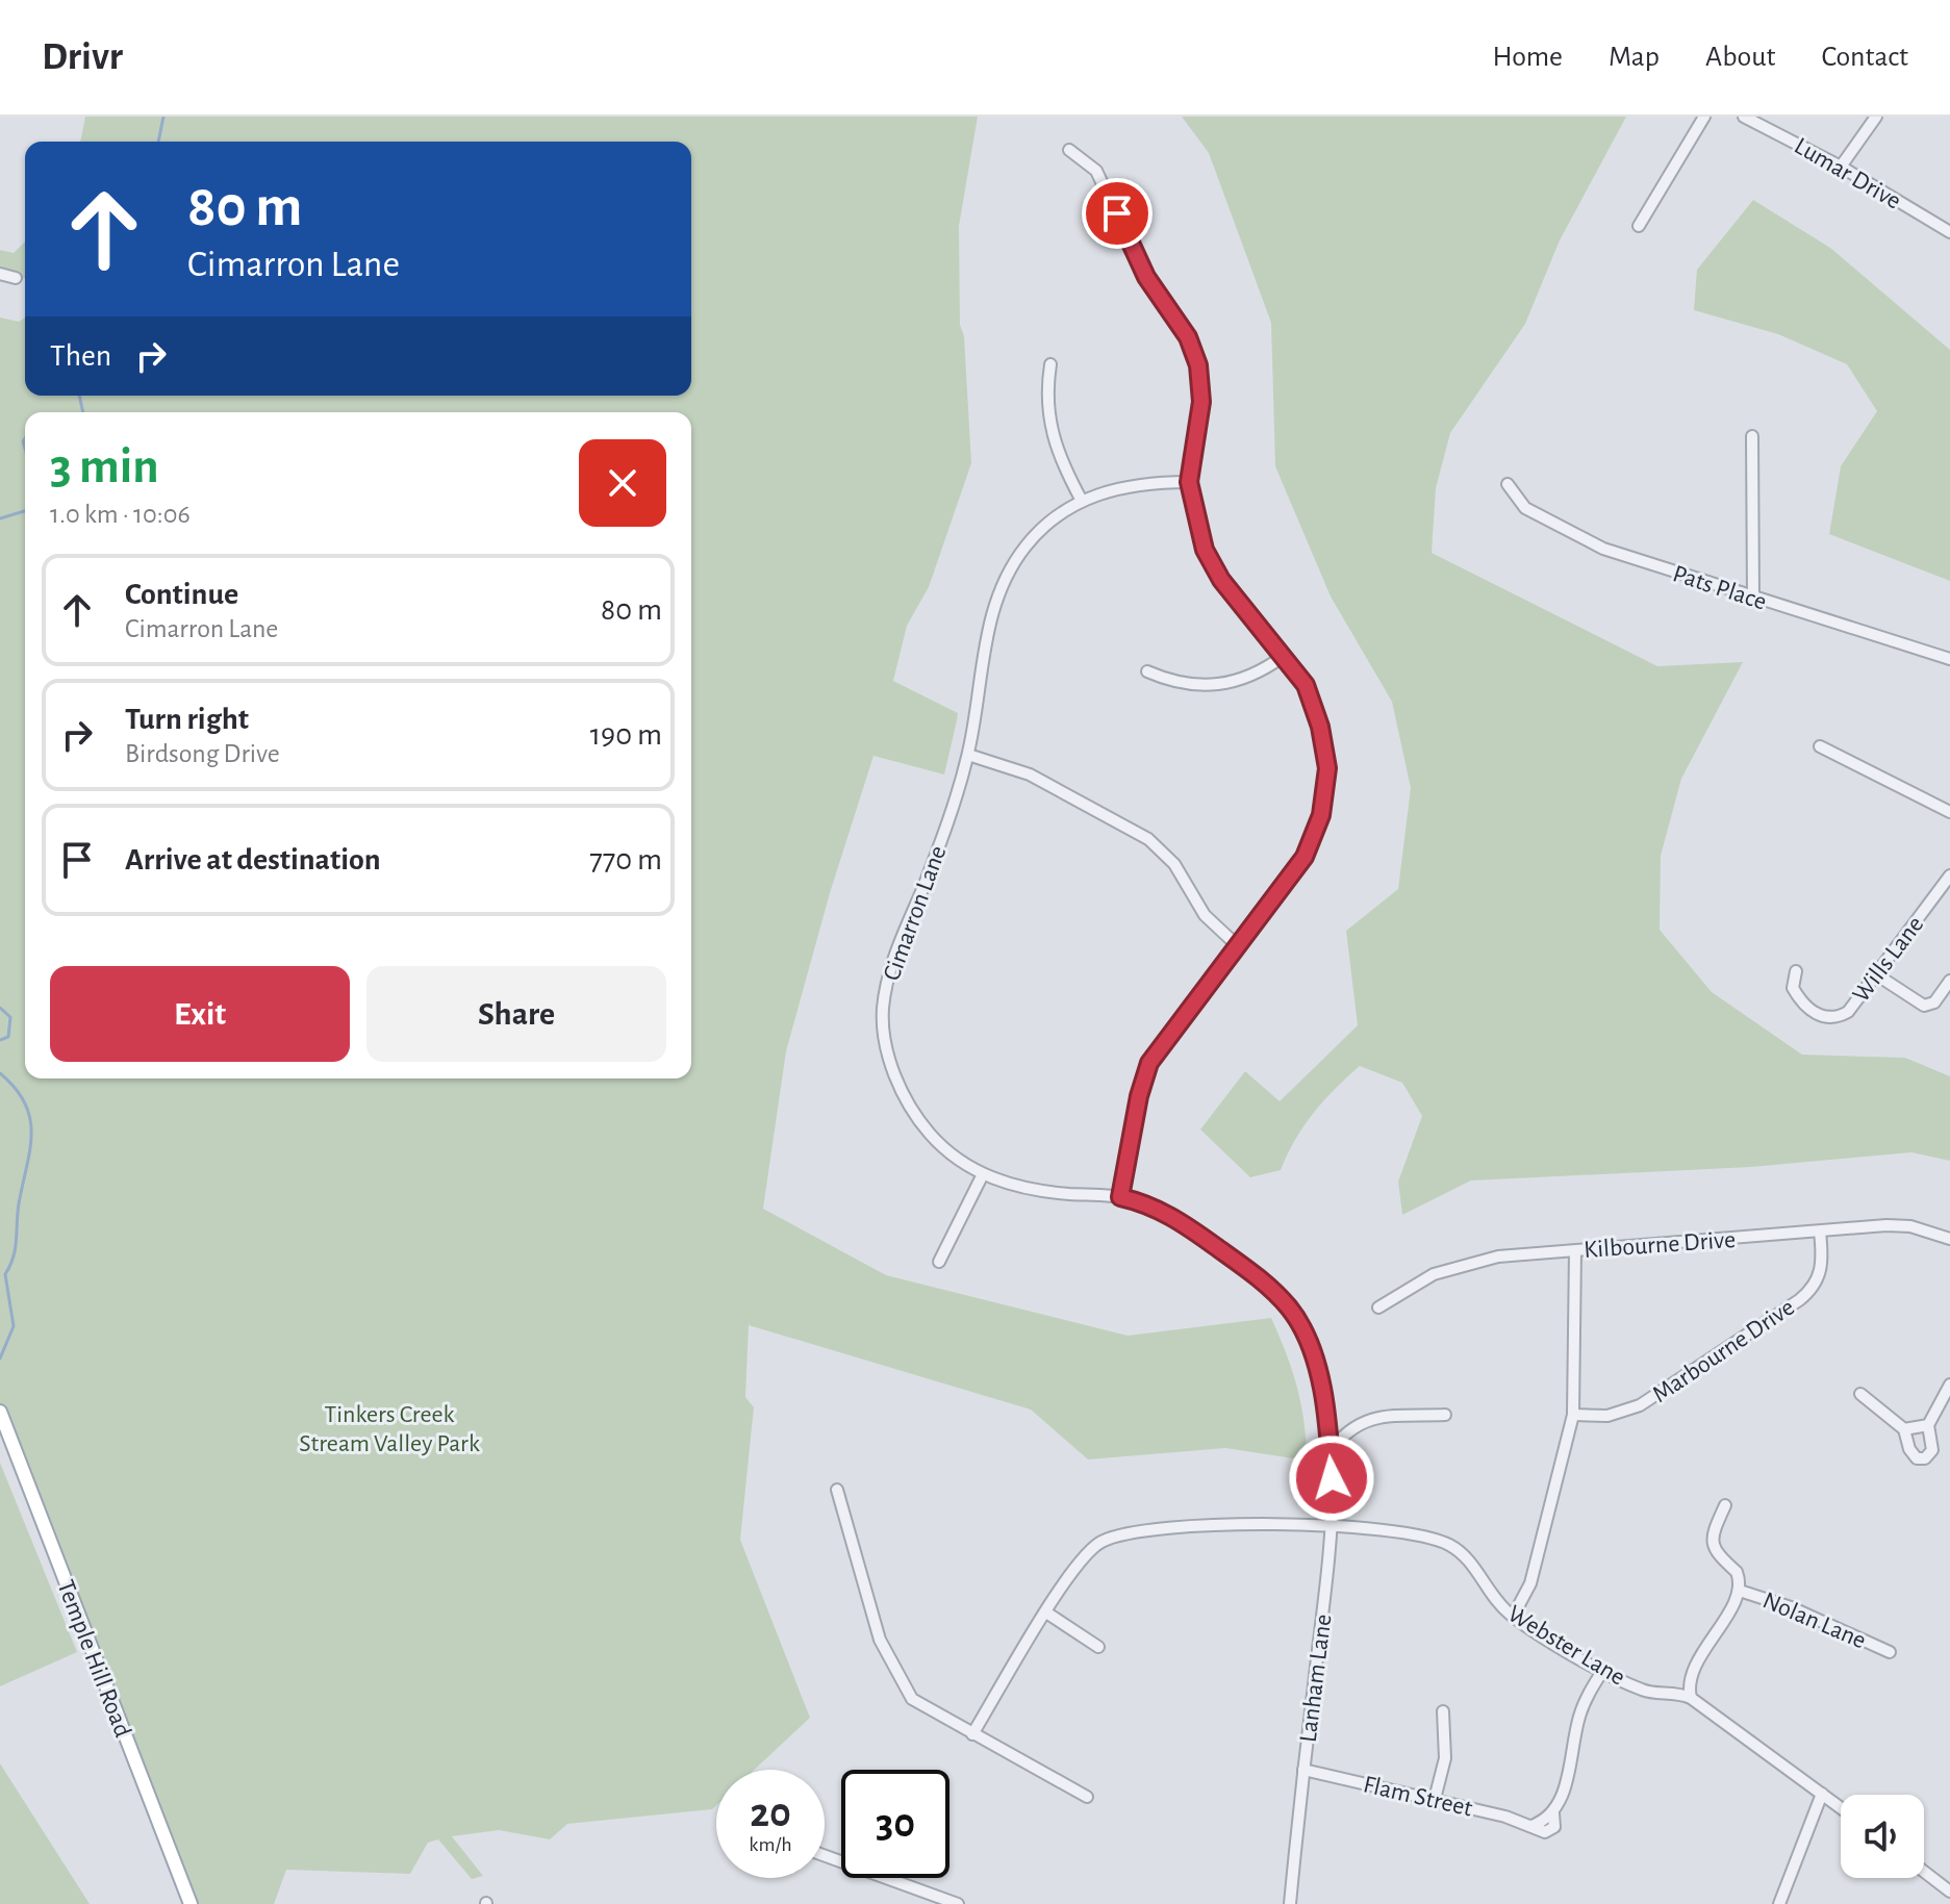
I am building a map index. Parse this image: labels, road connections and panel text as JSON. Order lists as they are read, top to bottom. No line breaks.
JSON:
{"streets":{"main road":["Temple Hill Road"],"street":["Lumar Drive","Pats Place","Cimarron Lane","Wills Lane","Kilbourne Drive","Marbourne Drive","Nolan Lane","Webster Lane","Lanham Lane","Flam Street"]},"crossings":[["Cimarron Lane","Lanham Lane"],["Kilbourne Drive","Marbourne Drive"],["Webster Lane","Lanham Lane"],["Webster Lane","Flam Street"],["Lanham Lane","Flam Street"]],"parks":["Tinkers Creek Stream Valley Park"],"page":{"header":"Drivr","nav":["Home","Map","About","Contact"],"turn":["80 m","Cimarron Lane"],"then":"Then","heading":["3 min","1.0 km · 10:06"],"list":[{"name":"Continue","note":"Cimarron Lane","value":"80 m"},{"name":"Turn right","note":"Birdsong Drive","value":"190 m"},{"name":"Arrive at destination","value":"770 m"}],"buttons":["Exit","Share"],"speed":"20 km/h","limit":"30"}}
